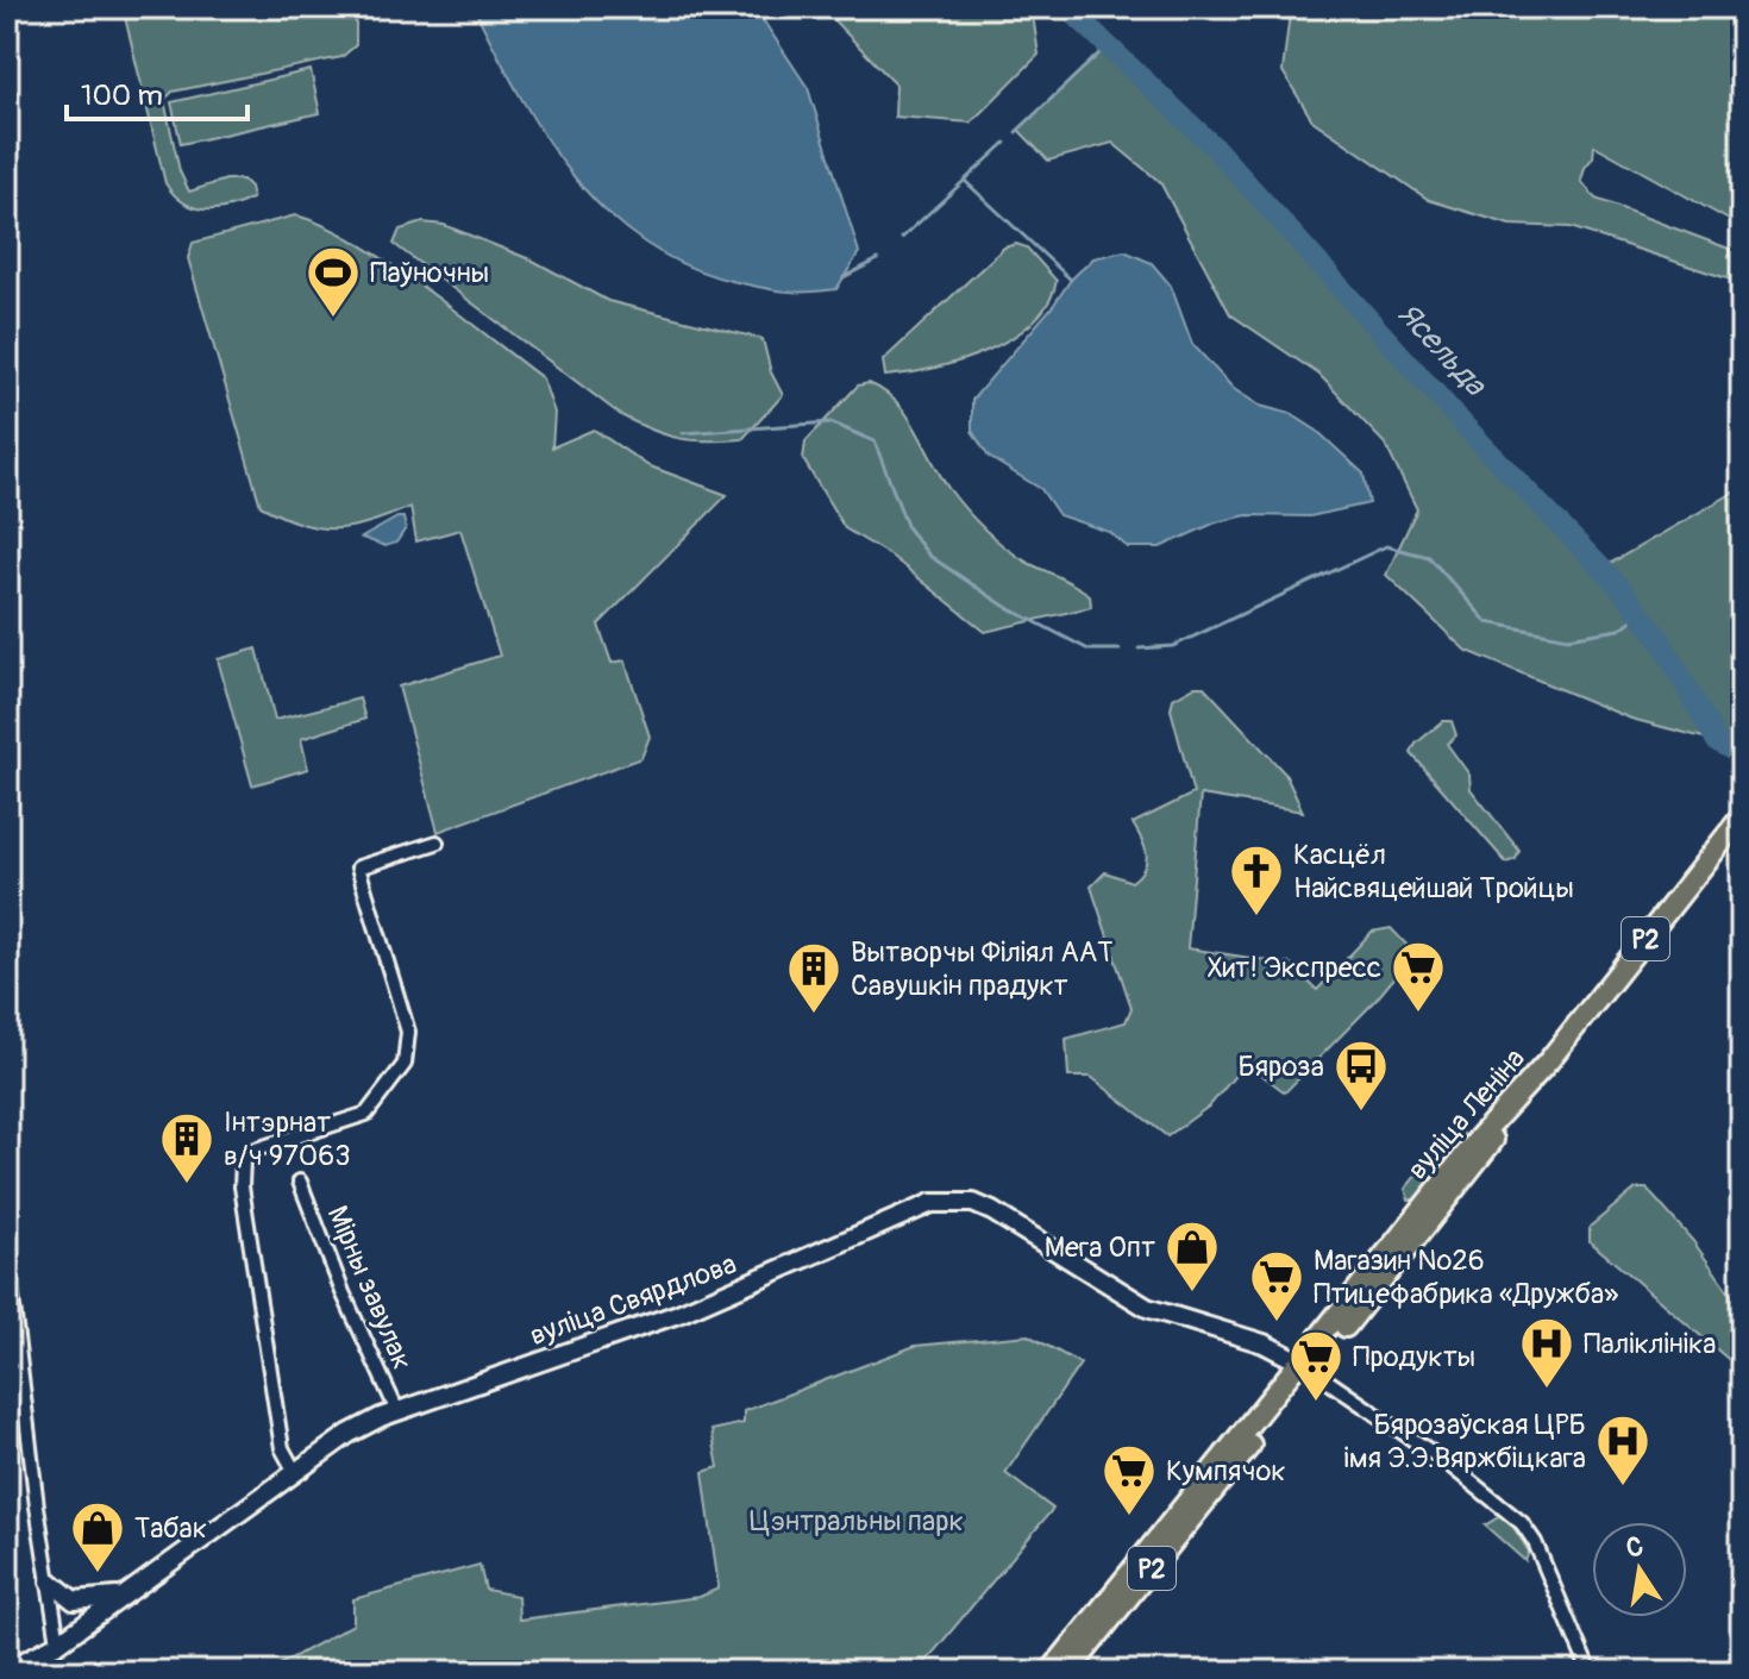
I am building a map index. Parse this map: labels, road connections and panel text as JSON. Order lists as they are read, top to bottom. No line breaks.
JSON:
{"streets":{"main road":["Р2","вуліца Леніна","вуліца Свярдлова"],"street":["Мірны завулак"]},"crossings":[["вуліца Леніна","вуліца Свярдлова"],["Мірны завулак","вуліца Свярдлова"]],"water":["Ясельда"],"parks":["Цэнтральны парк"],"places":{"sports":["Паўночны"],"church":["Касцёл Найсвяцейшай Тройцы"],"supermarket":["Хит! Экспресс","Магазин №26 Птицефабрика «Дружба»","Продукты","Кумпячок"],"building":["Вытворчы Філіял ААТ Савушкін прадукт","Інтэрнат в/ч 97063"],"bus stop":["Бяроза"],"shop":["Мега Опт","Табак"],"hospital":["Паліклініка","Бярозаўская ЦРБ імя Э.Э.Вяржбіцкага"]},"scale_bar":"100 m","north":"top"}
